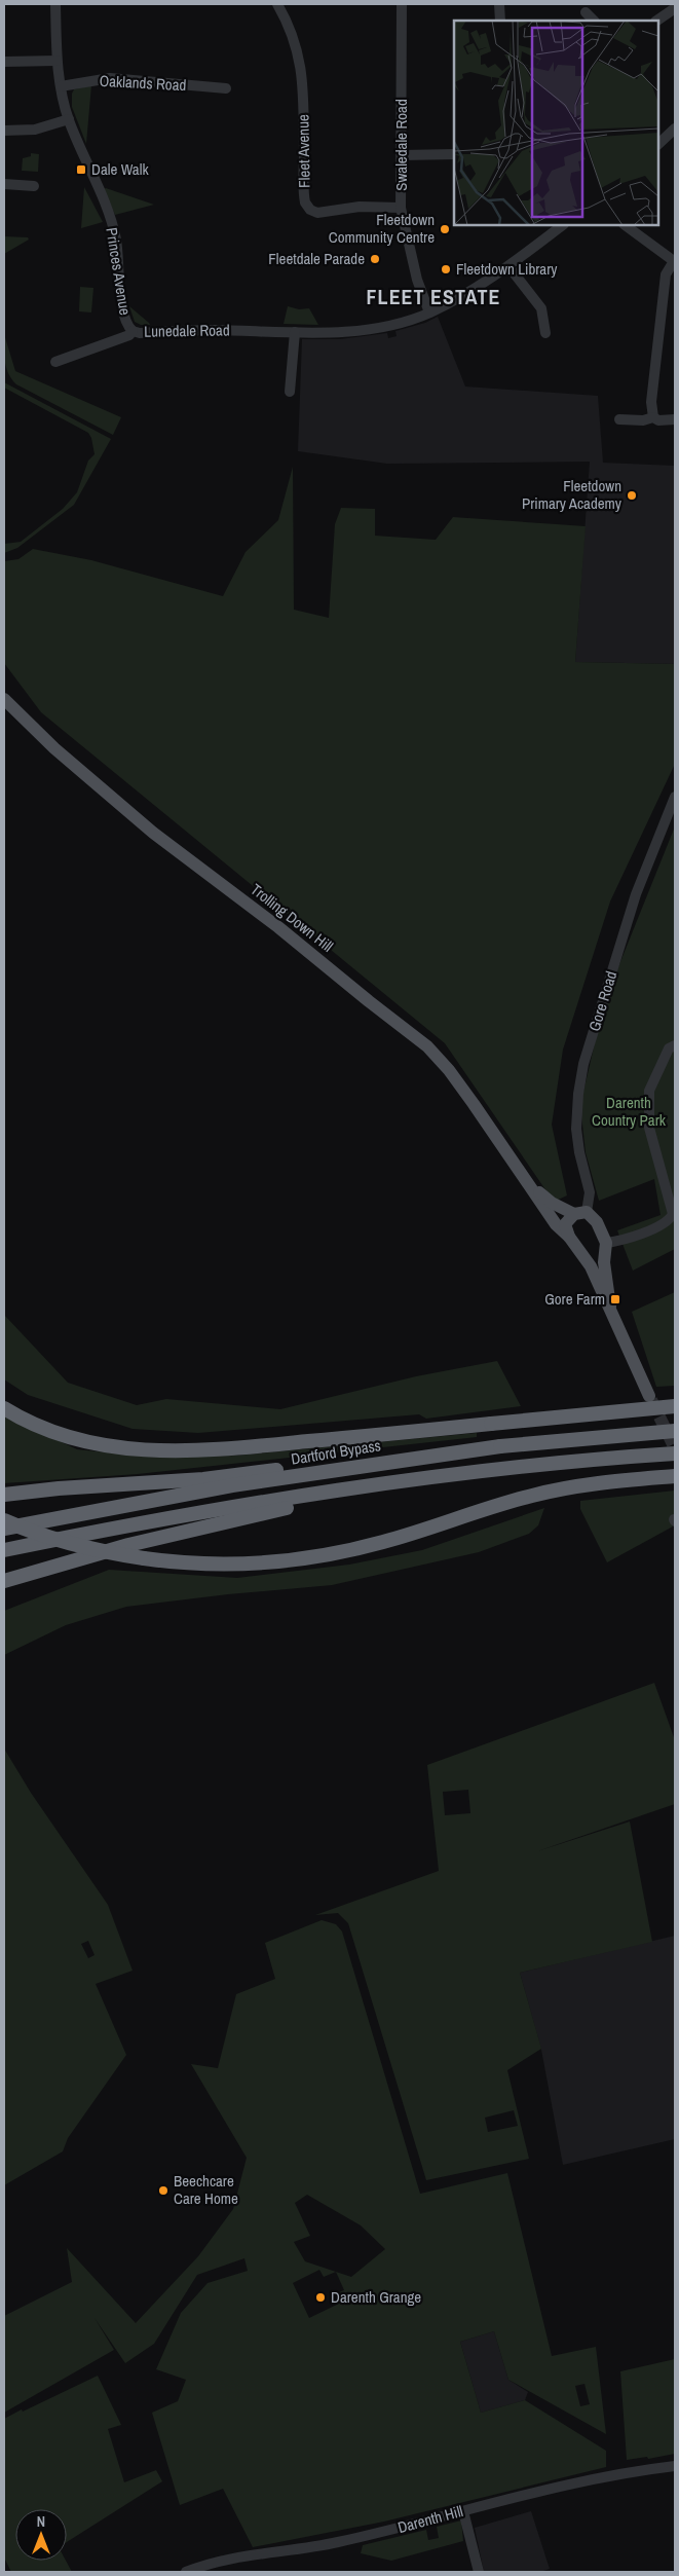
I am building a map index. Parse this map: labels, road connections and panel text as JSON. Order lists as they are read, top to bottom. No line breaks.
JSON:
{"streets":{"highway":["Dartford Bypass"],"main road":["Trolling Down Hill"],"street":["Oaklands Road","Swaledale Road","Fleet Avenue","Princes Avenue","Lunedale Road","Gore Road","Darenth Hill"]},"crossings":[["Oaklands Road","Princes Avenue"],["Swaledale Road","Fleet Avenue"],["Swaledale Road","Lunedale Road"],["Princes Avenue","Lunedale Road"],["Trolling Down Hill","Gore Road"]],"districts":["FLEET ESTATE"],"parks":["Darenth Country Park"],"places":{"transit":["Dale Walk","Gore Farm"],"other":["Fleetdown Community Centre","Fleetdale Parade","Fleetdown Library","Fleetdown Primary Academy","Beechcare Care Home","Darenth Grange"]},"north":"top"}
